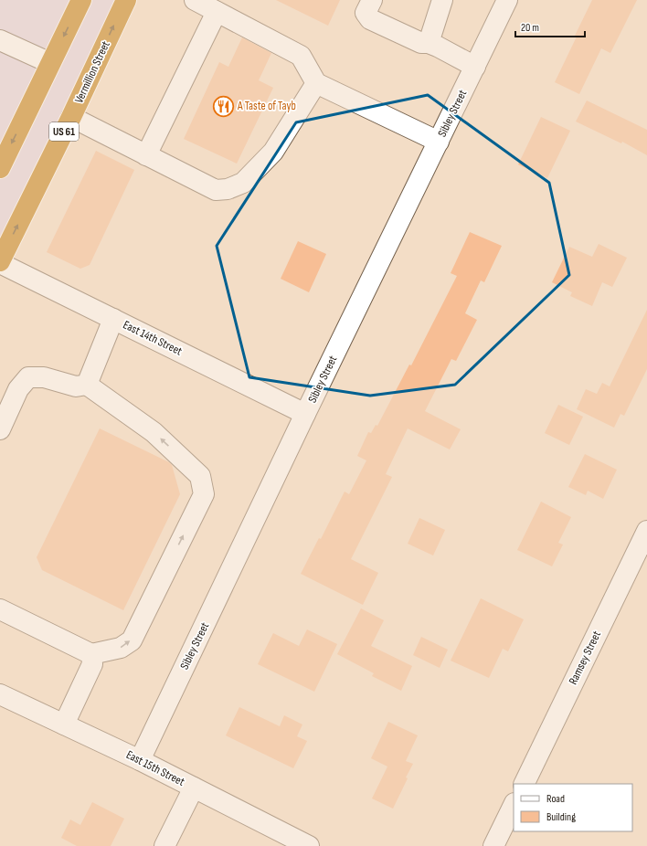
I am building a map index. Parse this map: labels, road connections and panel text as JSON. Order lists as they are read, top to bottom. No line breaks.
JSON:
{"streets":{"highway":["Vermillion Street","US 61"],"street":["Sibley Street","East 14th Street","Ramsey Street","East 15th Street"]},"crossings":[["Vermillion Street","East 14th Street"],["Sibley Street","East 14th Street"],["Sibley Street","East 15th Street"]],"places":{"restaurant":["A Taste of Tayb"]},"legend":["Road","Building"],"scale_bar":"20 m"}
